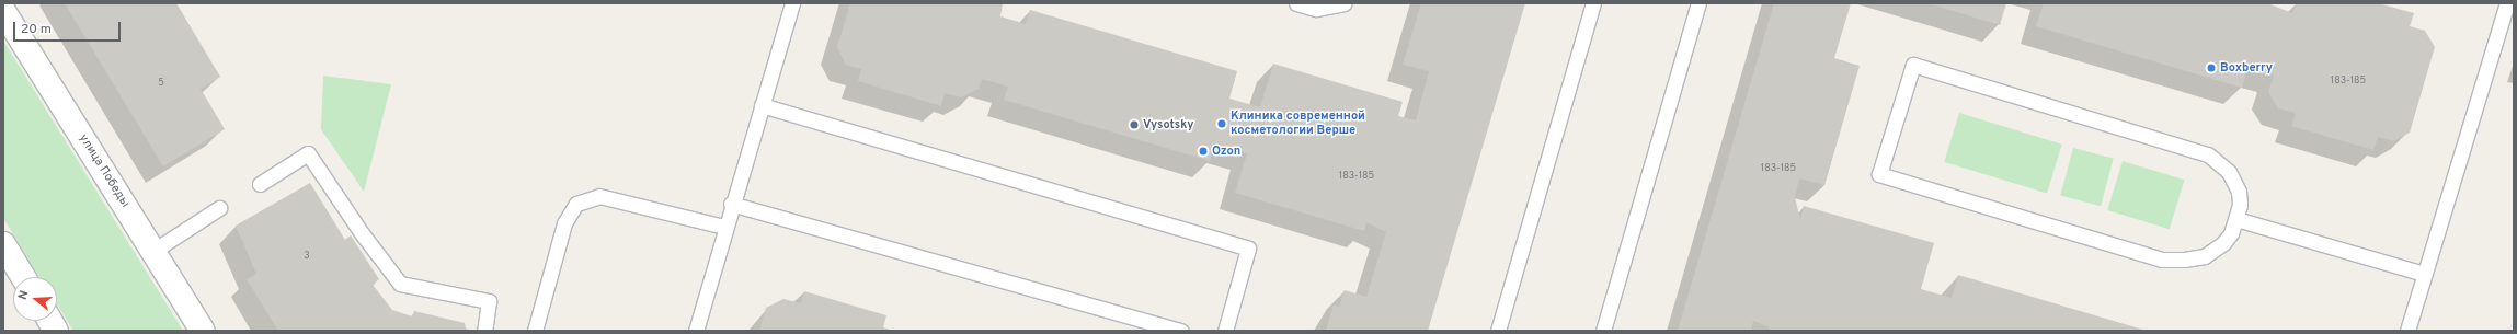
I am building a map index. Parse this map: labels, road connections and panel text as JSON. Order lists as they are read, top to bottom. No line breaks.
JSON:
{"streets":{"street":["улица Победы"]},"places":["Boxberry","Клиника современной косметологии Верше","Vysotsky","Ozon"],"house_numbers":["183-185","5","183-185","183-185","3"],"scale_bar":"20 m","north":"left"}
